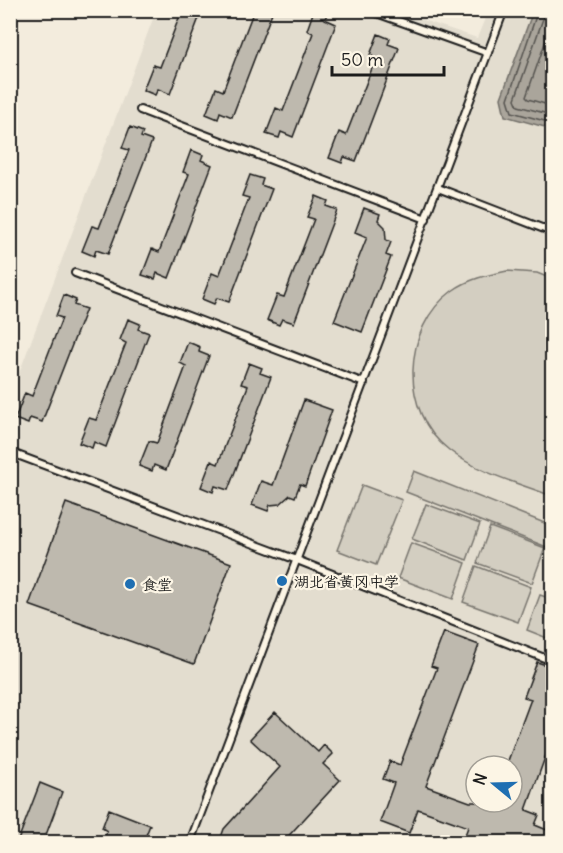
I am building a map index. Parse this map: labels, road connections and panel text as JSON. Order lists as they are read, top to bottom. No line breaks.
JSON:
{"places":["湖北省黄冈中学","食堂"],"scale_bar":"50 m","north":"left"}
